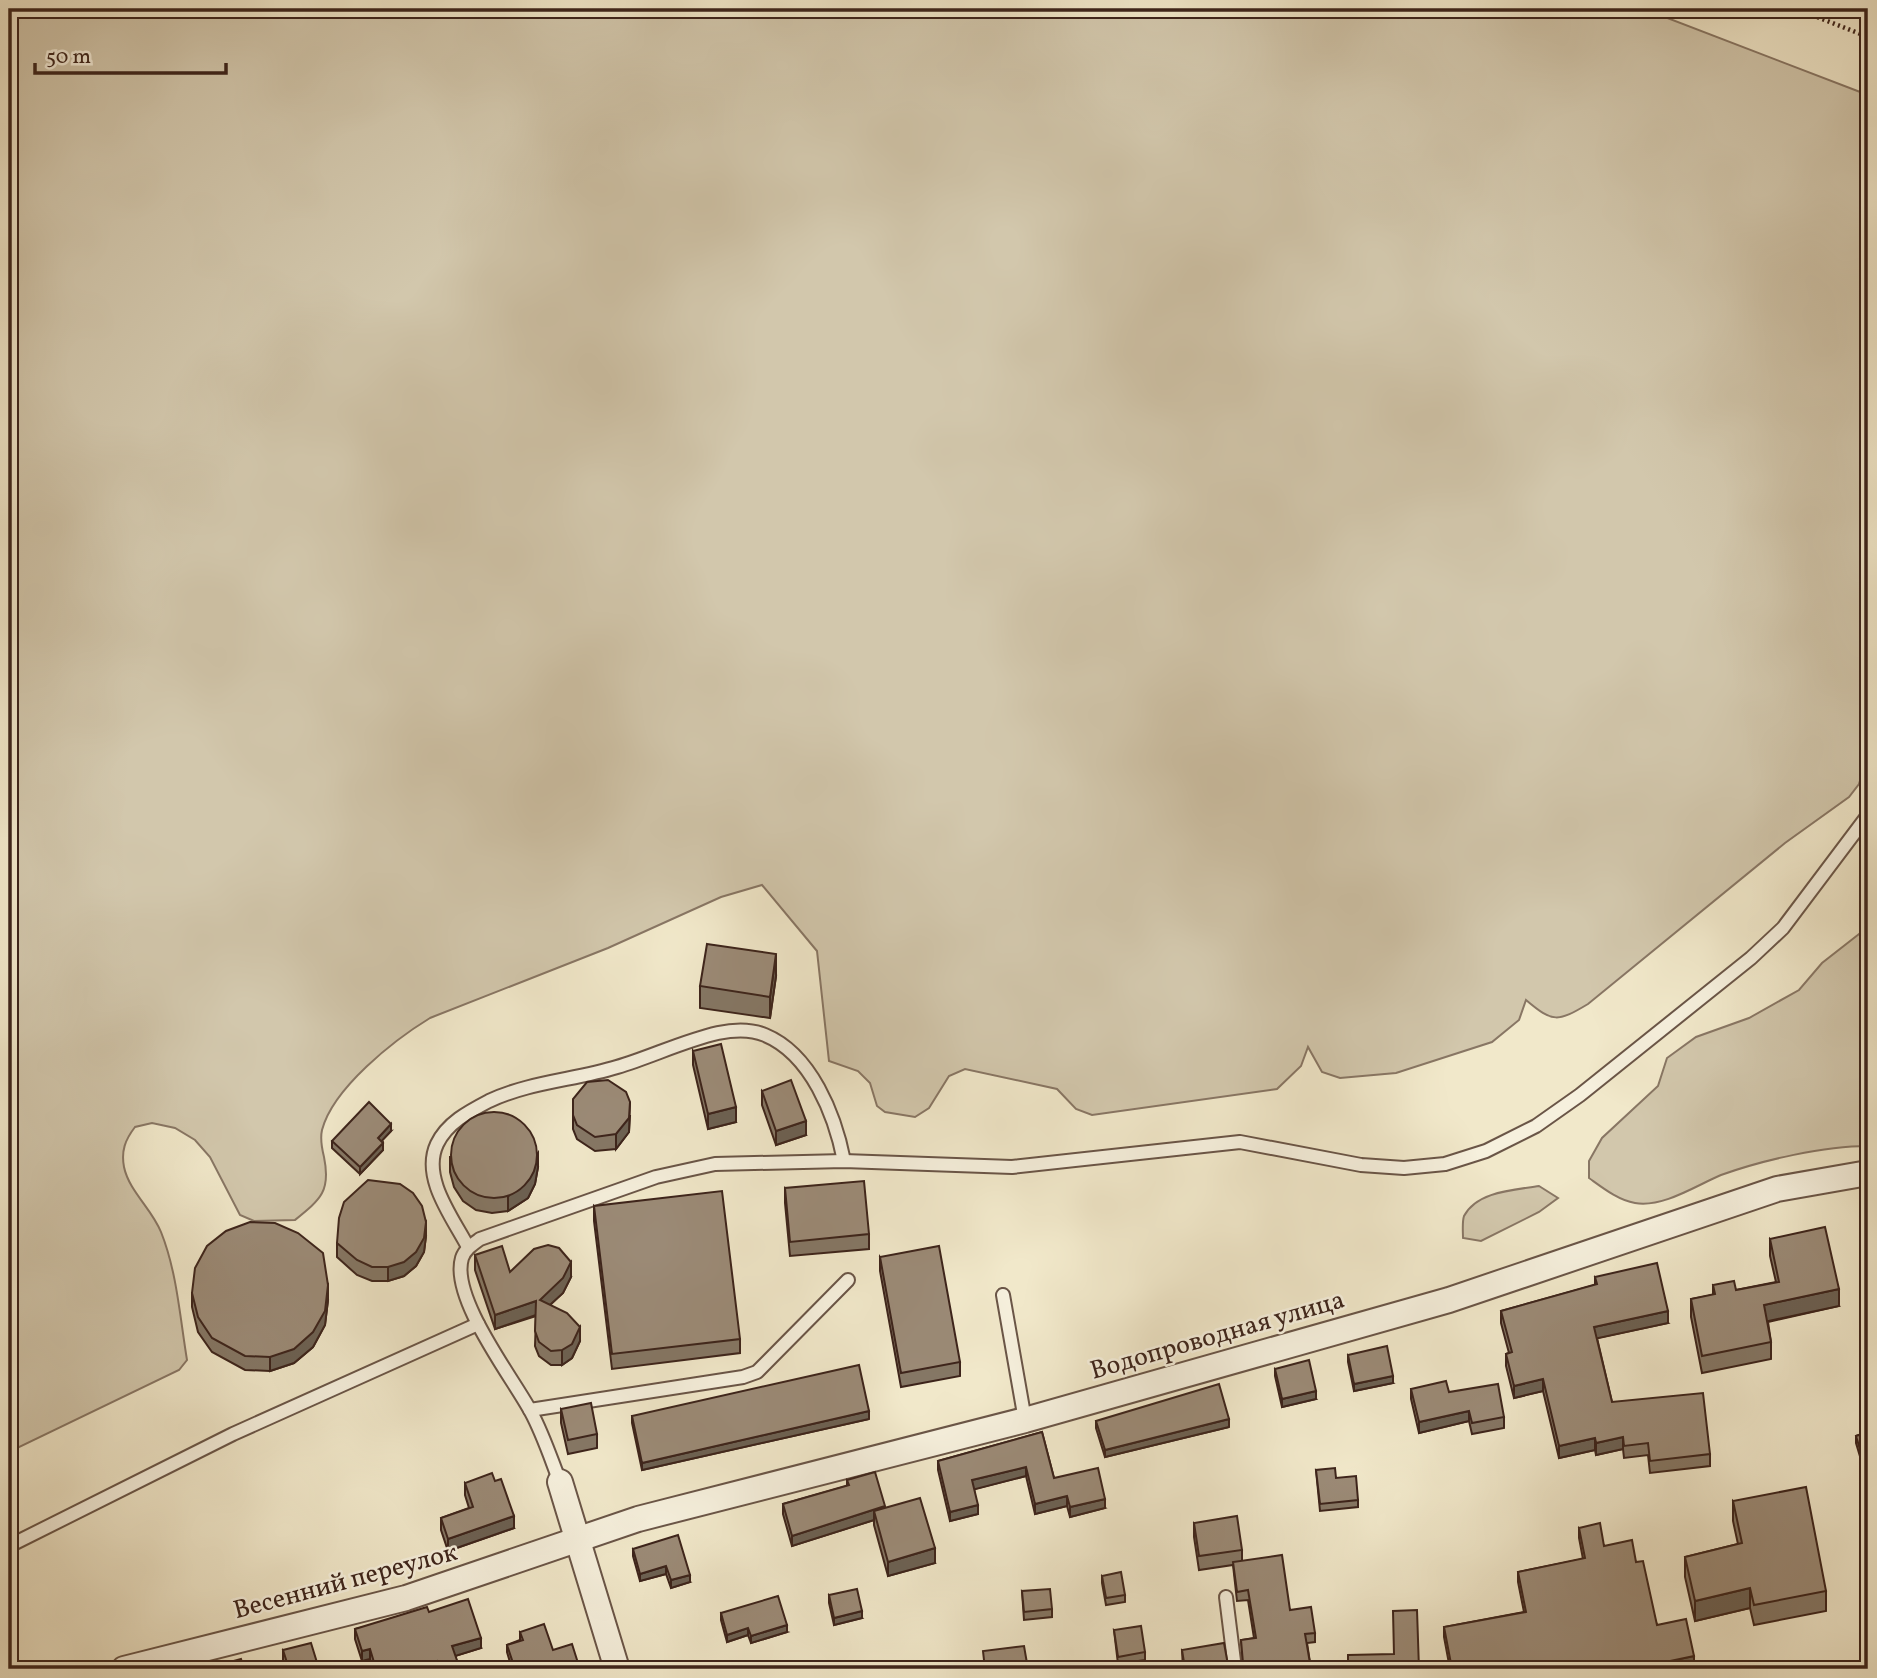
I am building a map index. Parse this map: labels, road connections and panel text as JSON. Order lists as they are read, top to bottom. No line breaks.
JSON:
{"streets":{"street":["Водопроводная улица","Весенний переулок"]},"crossings":[["Водопроводная улица","Весенний переулок"]],"scale_bar":"50 m"}
